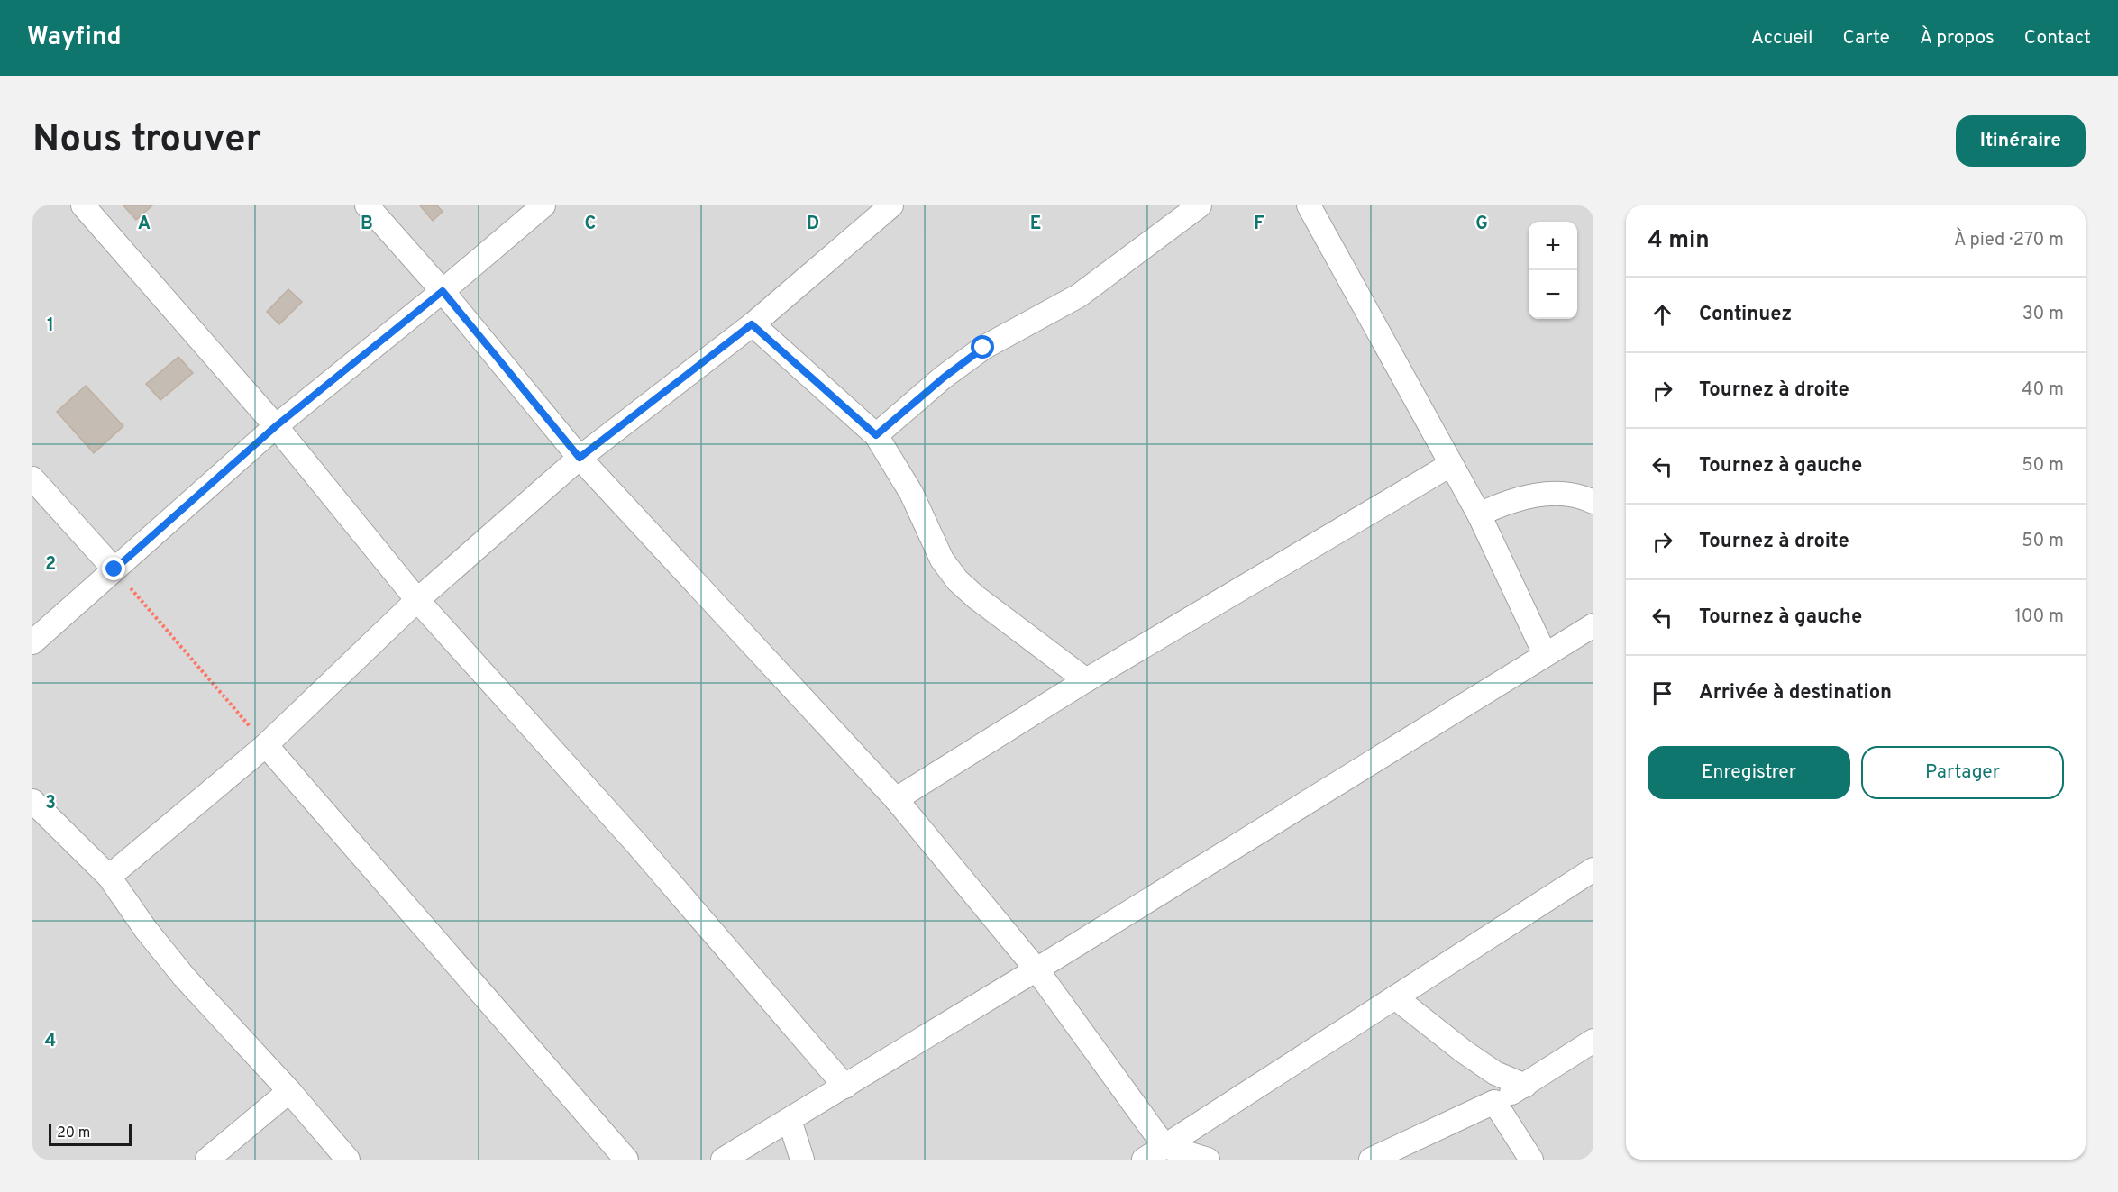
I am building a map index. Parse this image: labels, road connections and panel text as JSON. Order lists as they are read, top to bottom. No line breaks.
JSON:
{"scale_bar":"20 m","page":{"header":"Wayfind","nav":["Accueil","Carte","À propos","Contact"],"buttons":["Itinéraire",["Enregistrer","Partager"]],"title":"Nous trouver","heading":["4 min","À pied · 270 m"],"map_buttons":["+","−"],"list":[["Continuez","30 m"],["Tournez à droite","40 m"],["Tournez à gauche","50 m"],["Tournez à droite","50 m"],["Tournez à gauche","100 m"],"Arrivée à destination"],"scale":"20 m"},"grid":{"columns":["A","B","C","D","E","F","G"],"rows":["1","2","3","4"]}}
